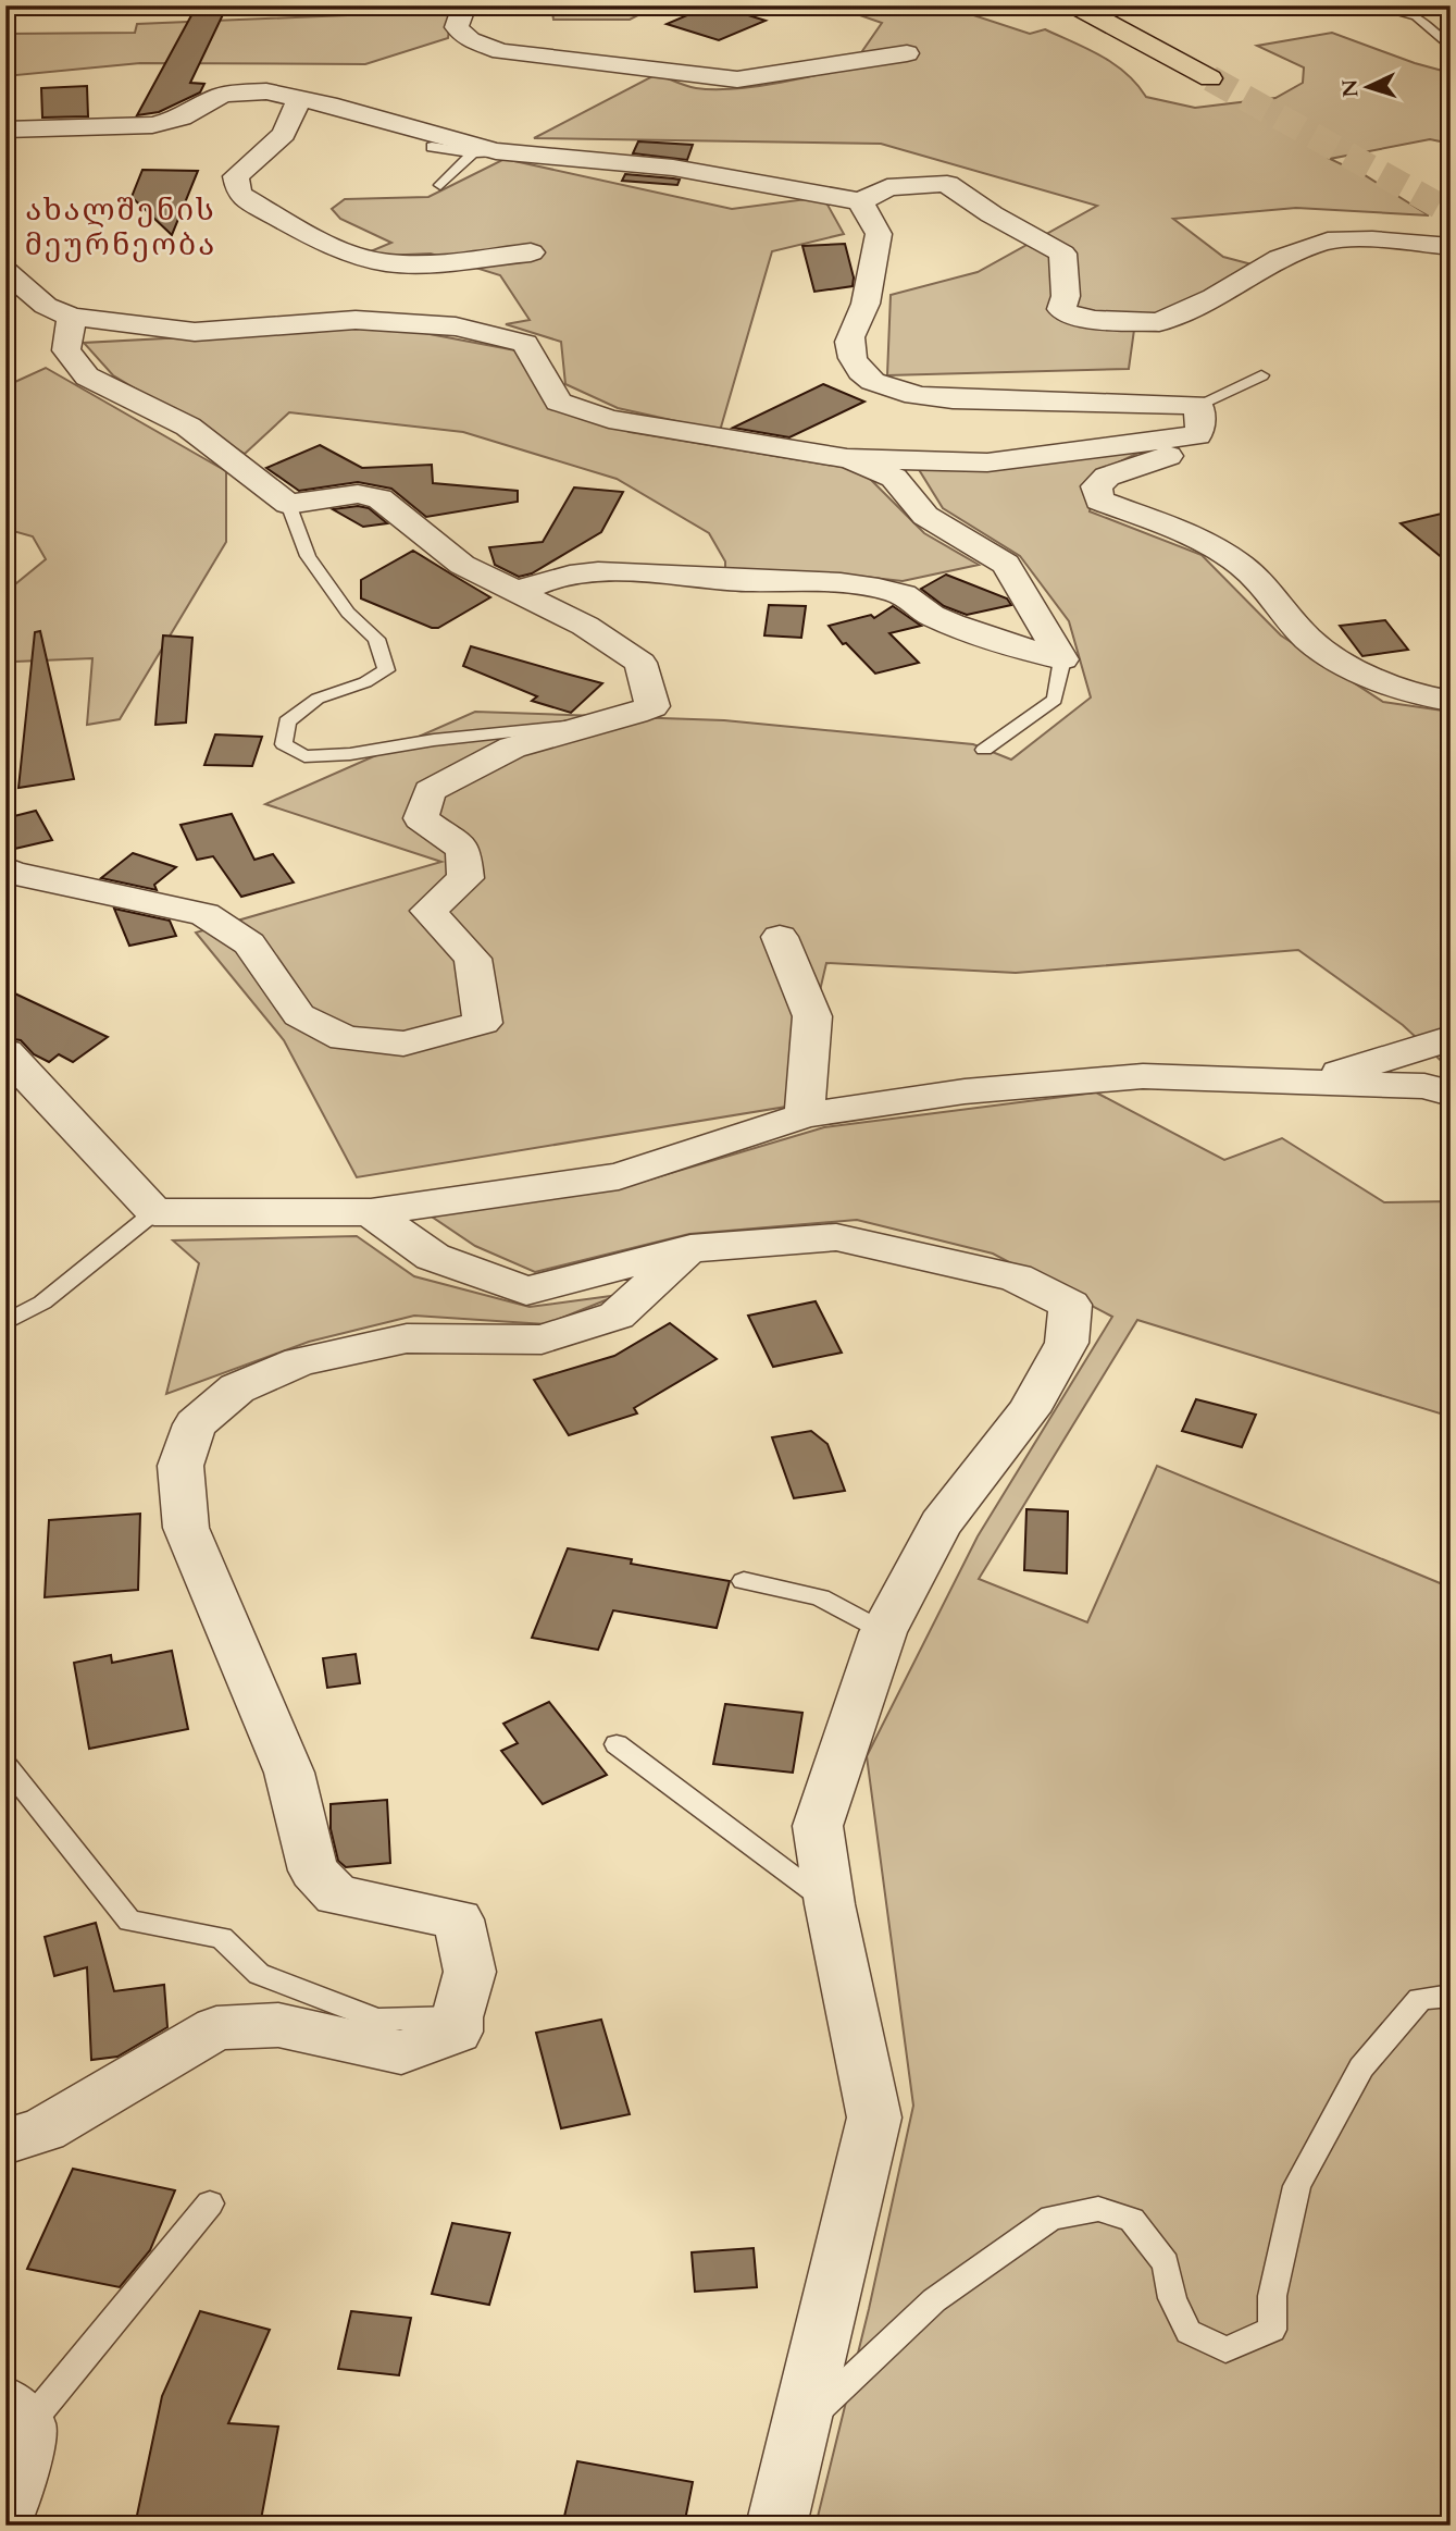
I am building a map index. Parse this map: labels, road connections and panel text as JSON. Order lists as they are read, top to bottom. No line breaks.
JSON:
{"districts":["ახალშენის მეურნეობა"],"north":"left"}
